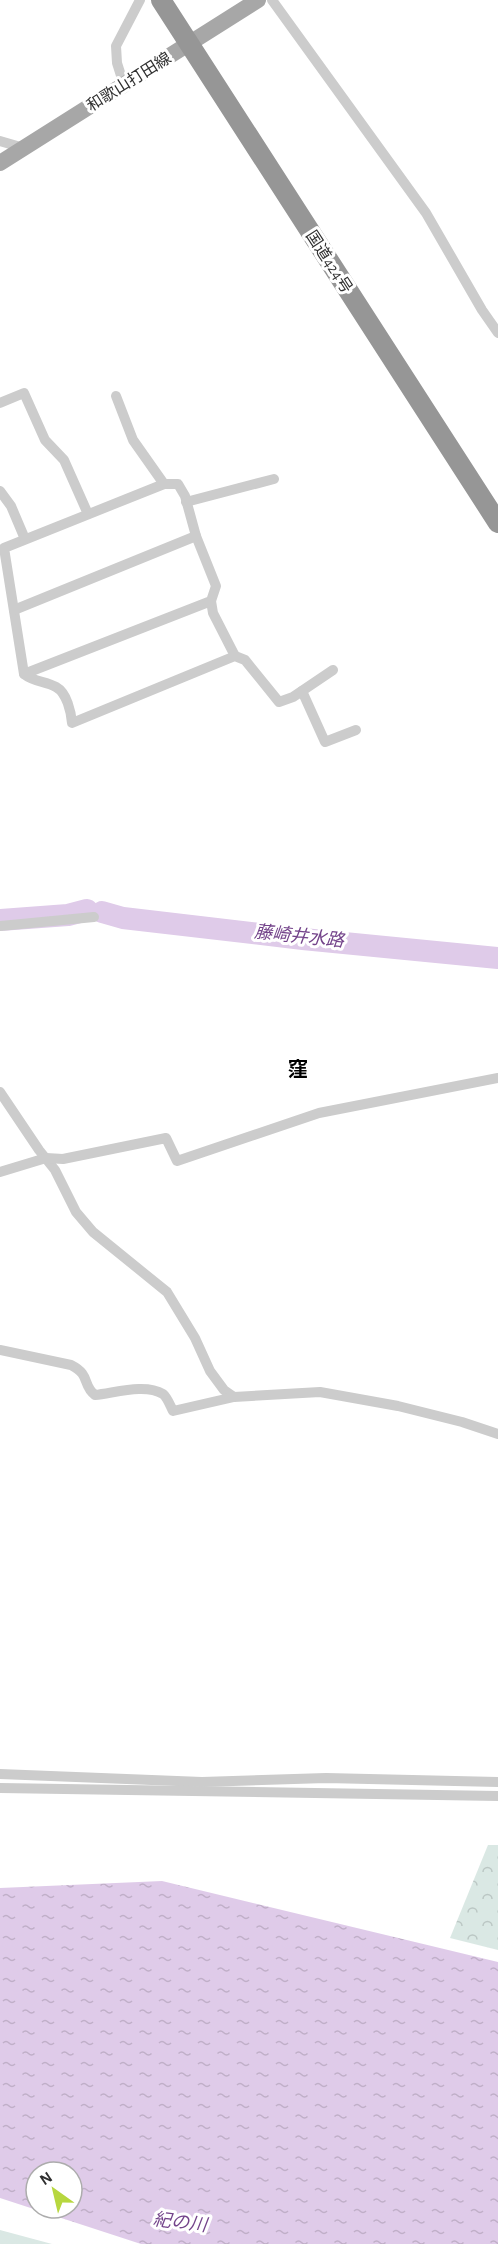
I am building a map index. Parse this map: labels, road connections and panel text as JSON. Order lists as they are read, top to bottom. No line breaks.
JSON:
{"streets":{"highway":["国道424号"],"main road":["和歌山打田線"]},"crossings":[["和歌山打田線","国道424号"]],"districts":["窪"],"water":["藤崎井水路","紀の川"],"north":"top left"}
